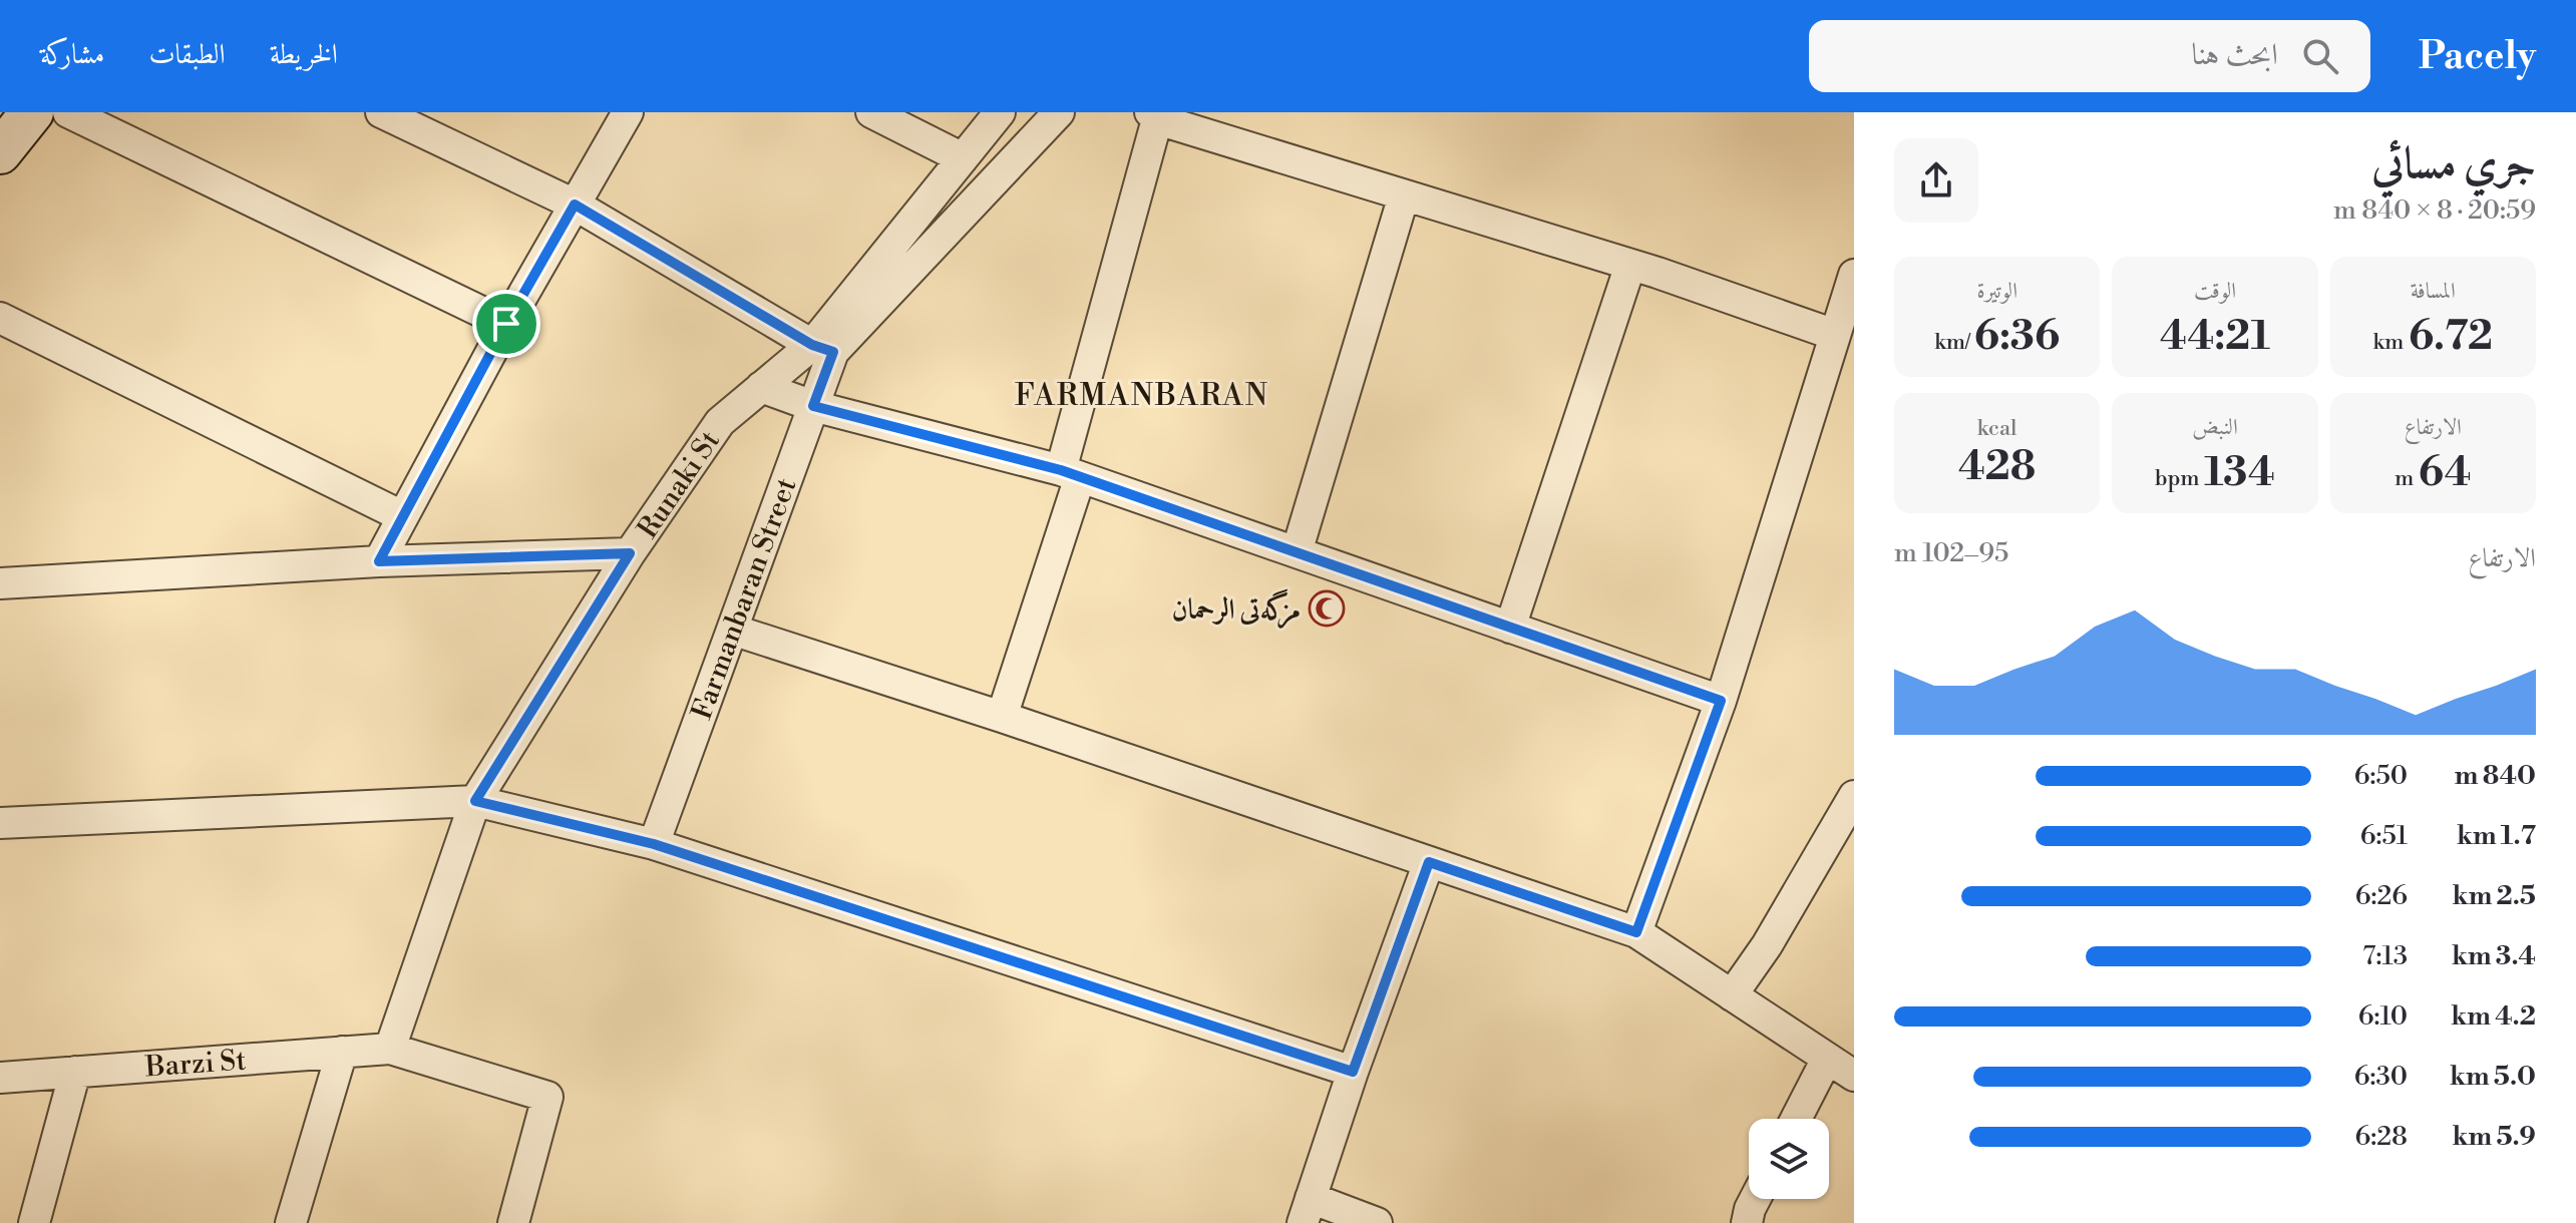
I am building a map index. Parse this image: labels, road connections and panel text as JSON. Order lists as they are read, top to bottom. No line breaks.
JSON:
{"streets":{"street":["Runaki St","Farmanbaran Street","Barzi St"]},"crossings":[["Runaki St","Farmanbaran Street"],["Runaki St","Barzi St"]],"districts":["FARMANBARAN"],"places":{"mosque":["مزگەتی الرحمان"]},"page":{"header":"Pacely","search":"ابحث هنا","nav":["الخريطة","الطبقات","مشاركة"],"heading":["جري مسائي","20:59 · 8 × 840 m"],"stats":[["المسافة","6.72 km"],["الوقت","44:21"],["الوتيرة","6:36 /km"],["الارتفاع","64 m"],["النبض","134 bpm"],["kcal","428"]],"chart":["الارتفاع","95–102 m"],"list":[{"name":"840 m","note":"6:50"},{"name":"1.7 km","note":"6:51"},{"name":"2.5 km","note":"6:26"},{"name":"3.4 km","note":"7:13"},{"name":"4.2 km","note":"6:10"},{"name":"5.0 km","note":"6:30"},{"name":"5.9 km","note":"6:28"}]}}
